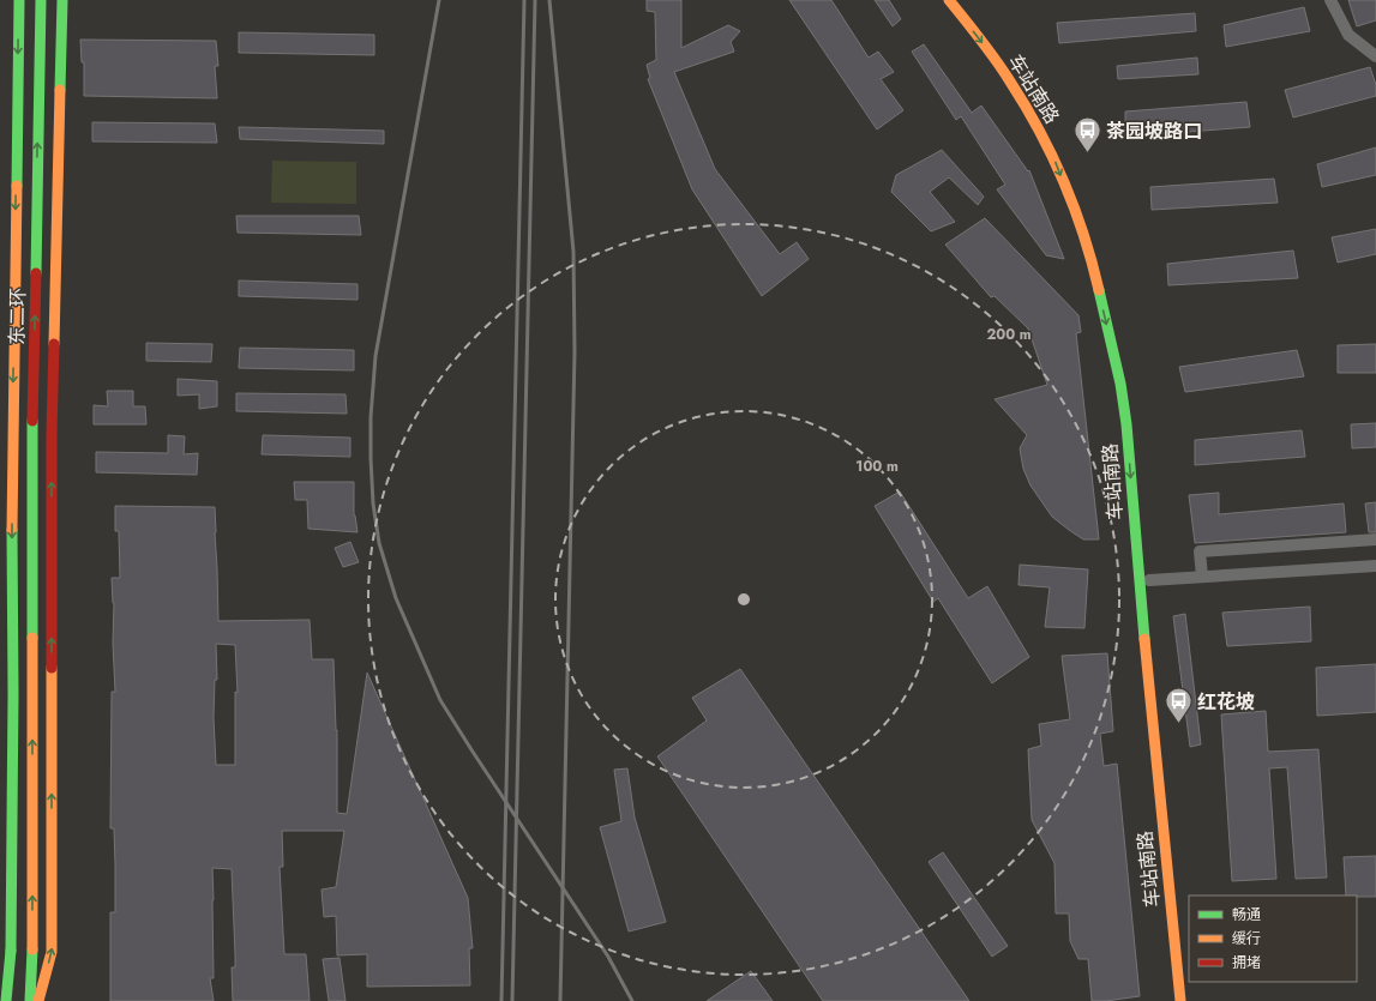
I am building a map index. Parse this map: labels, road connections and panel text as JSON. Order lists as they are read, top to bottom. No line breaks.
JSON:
{"streets":{"main road":["车站南路","东二环"]},"places":{"bus stop":["茶园坡路口","红花坡"]},"legend":["畅通","缓行","拥堵"],"rings":["200 m","100 m"]}
